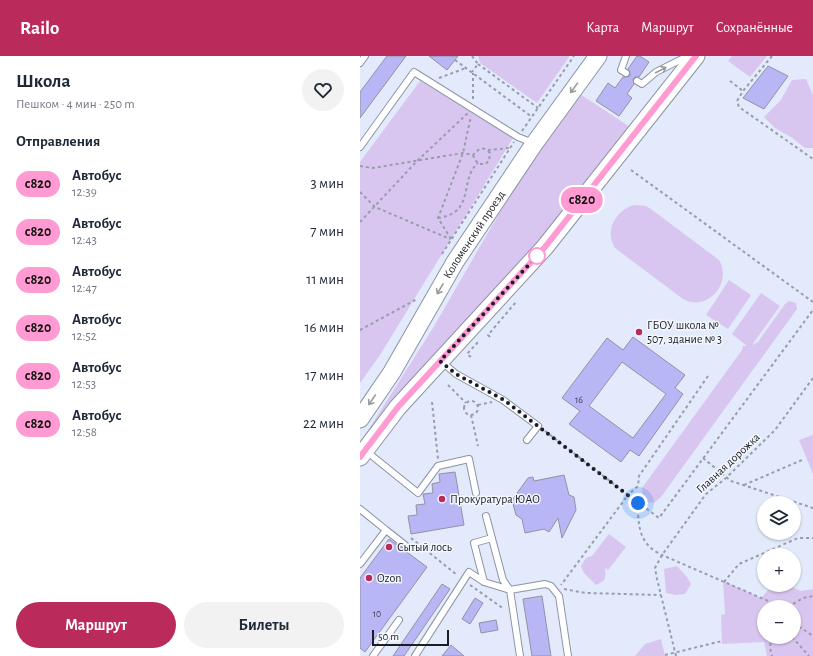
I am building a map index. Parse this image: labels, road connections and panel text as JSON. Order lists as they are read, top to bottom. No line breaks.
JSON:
{"streets":{"main road":["Коломенский проезд"],"path":["Главная дорожка"]},"places":["ГБОУ школа № 507, здание № 3","Прокуратура ЮАО","Сытый лось","Ozon"],"lines":["bus line с820"],"house_numbers":["16","10"],"scale_bar":"50 m","page":{"header":"Railo","nav":["Карта","Маршрут","Сохранённые"],"heading":[["Школа","Пешком · 4 мин · 250 m"],"Отправления"],"on_map":"с820","list":[{"mark":"с820","name":"Автобус","note":"12:39","value":"3 мин"},{"mark":"с820","name":"Автобус","note":"12:43","value":"7 мин"},{"mark":"с820","name":"Автобус","note":"12:47","value":"11 мин"},{"mark":"с820","name":"Автобус","note":"12:52","value":"16 мин"},{"mark":"с820","name":"Автобус","note":"12:53","value":"17 мин"},{"mark":"с820","name":"Автобус","note":"12:58","value":"22 мин"}],"map_buttons":["+","−"],"buttons":["Маршрут","Билеты"],"scale":"50 m"}}
